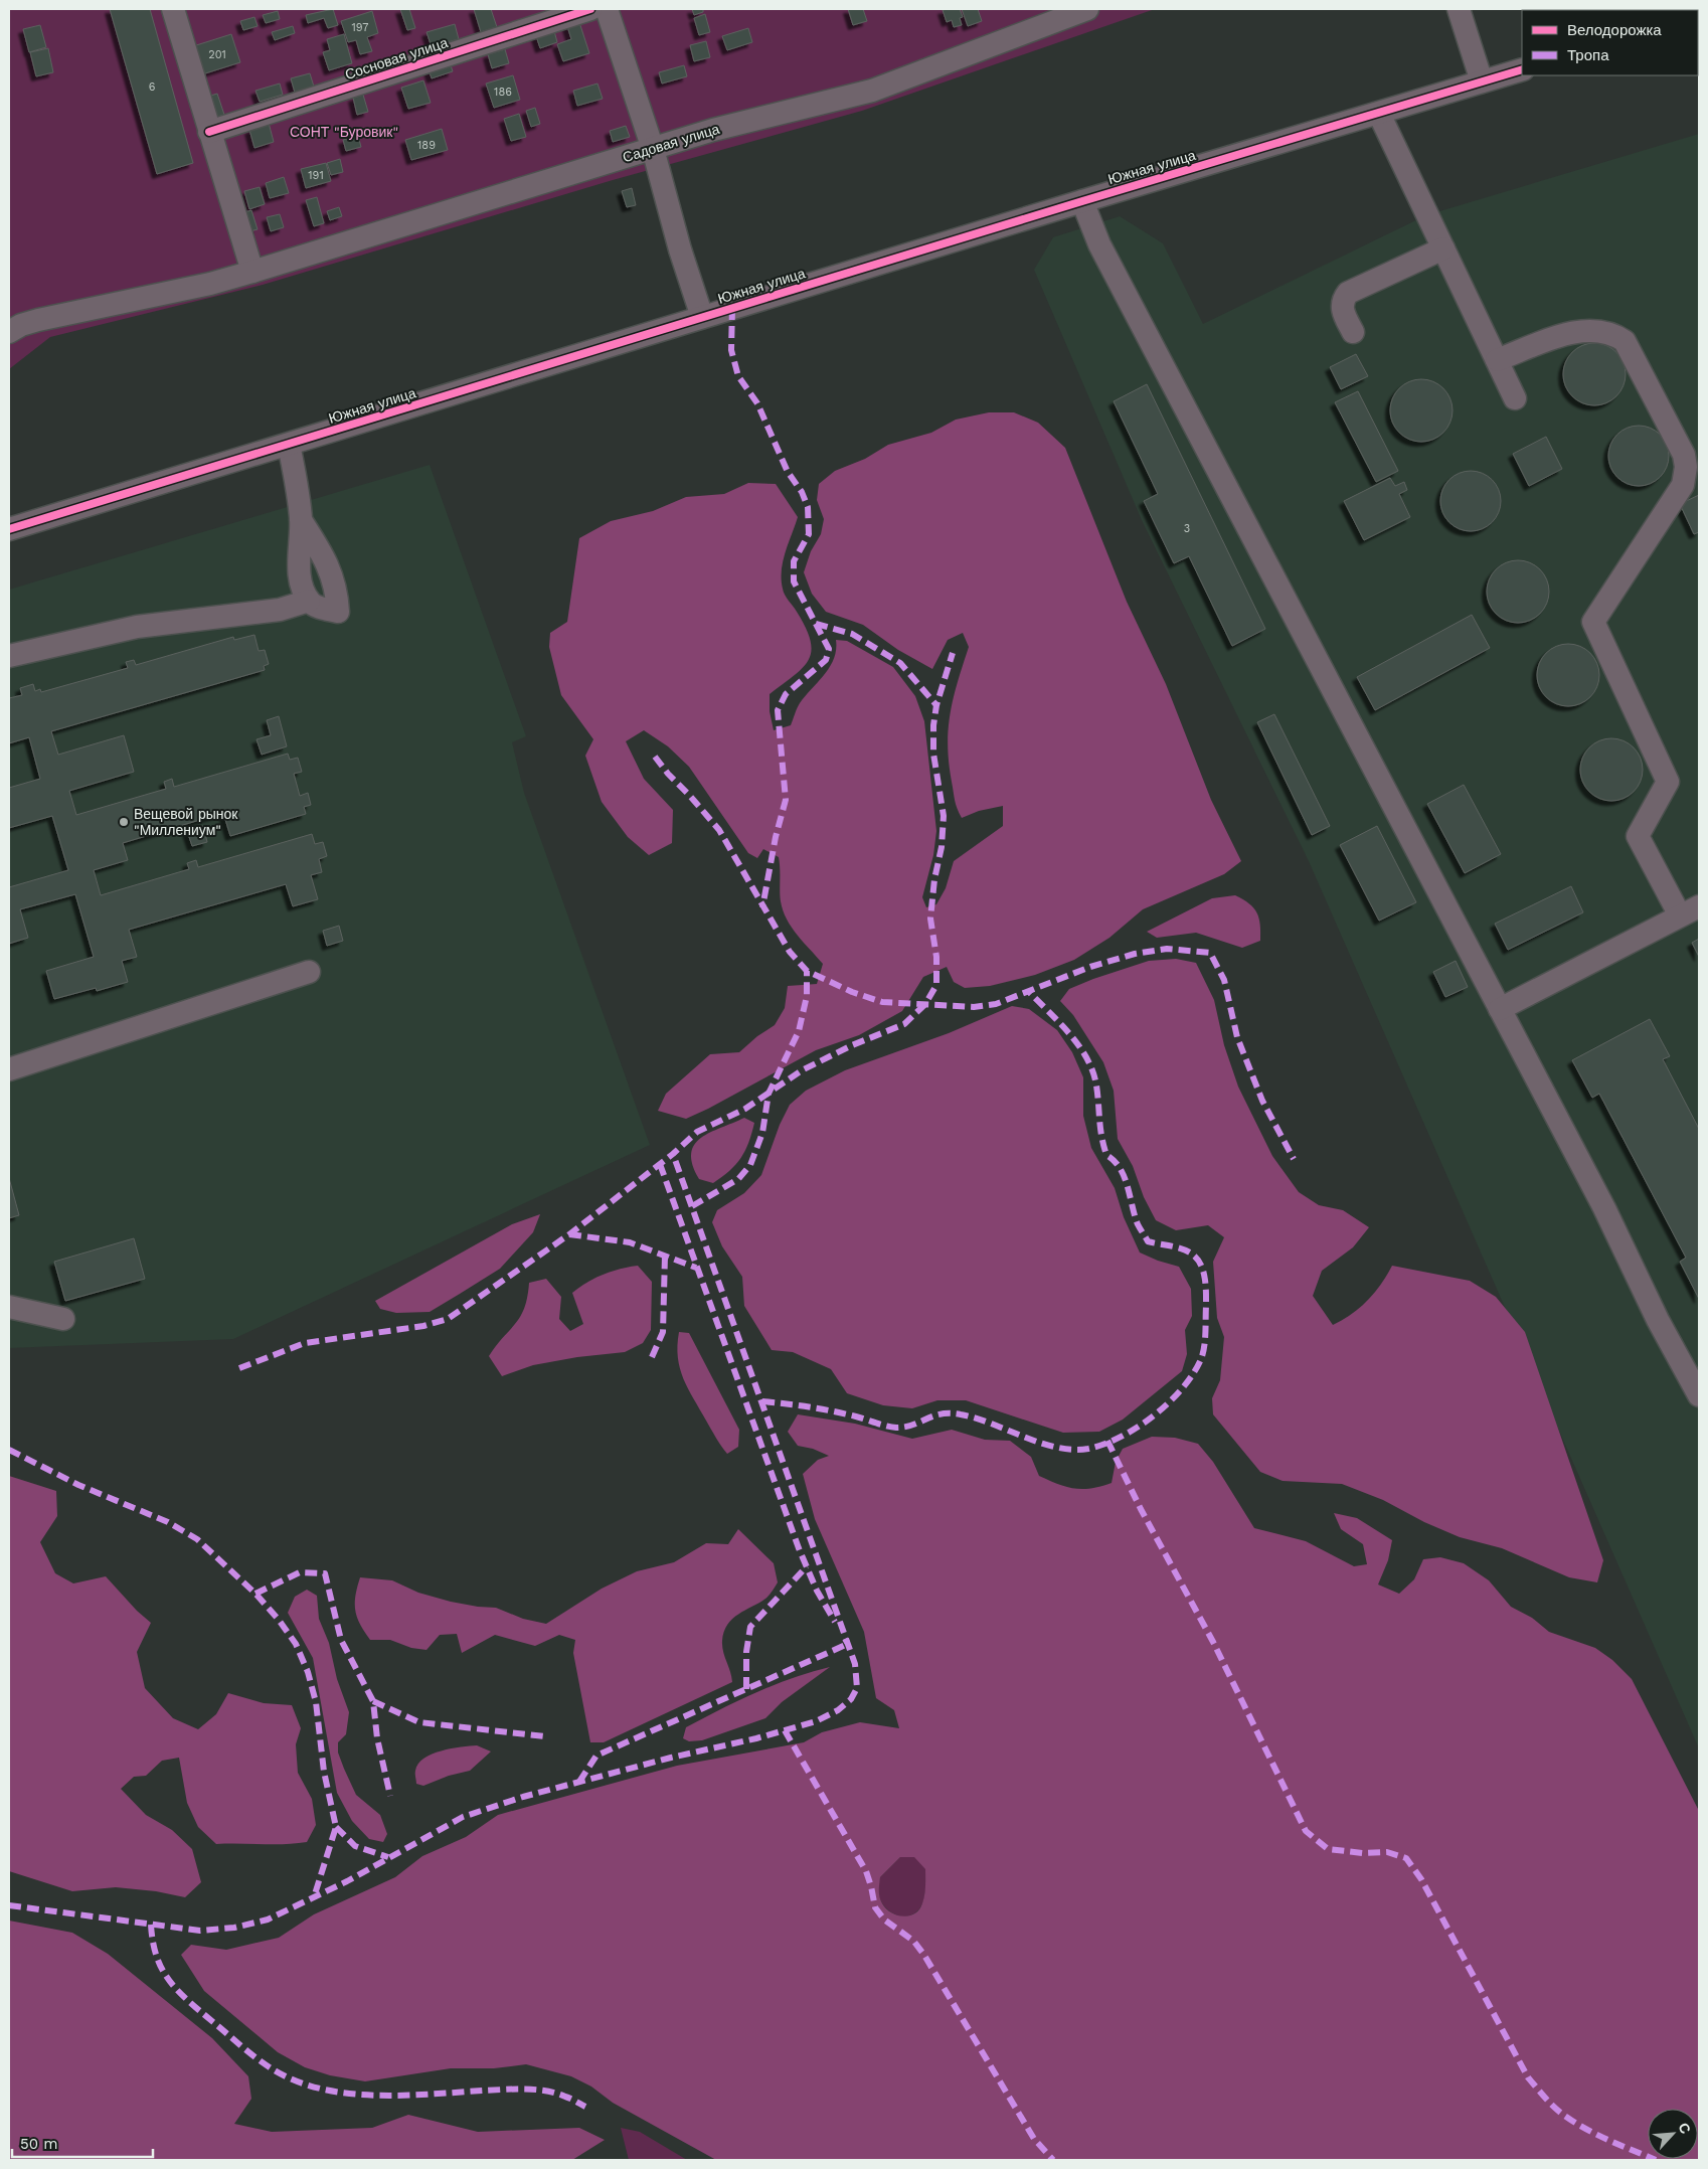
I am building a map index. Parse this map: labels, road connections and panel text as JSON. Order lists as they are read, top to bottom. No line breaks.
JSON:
{"streets":{"street":["Сосновая улица","Садовая улица","Южная улица"]},"parks":["СОНТ \"Буровик\""],"places":["Вещевой рынок \"Миллениум\""],"house_numbers":["197","201","6","186","189","191","3"],"legend":["Велодорожка","Тропа"],"scale_bar":"50 m","north":"top right"}
